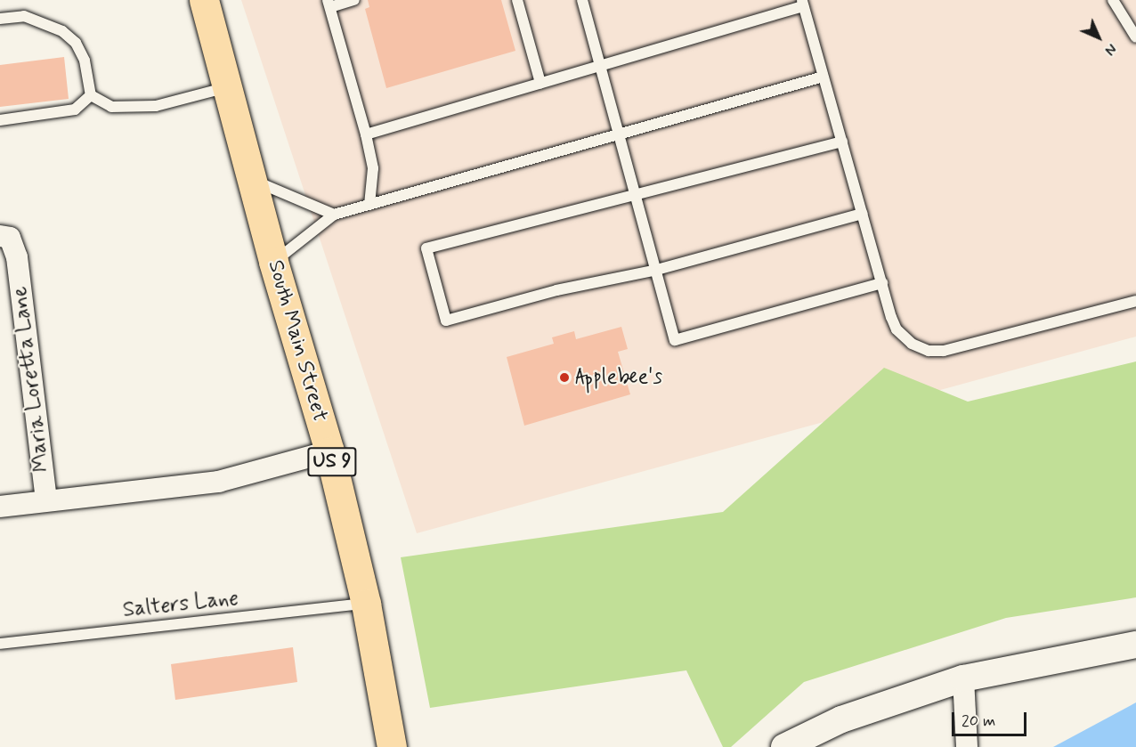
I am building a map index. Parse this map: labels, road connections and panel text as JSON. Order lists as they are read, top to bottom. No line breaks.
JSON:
{"streets":{"highway":["South Main Street","US 9"],"street":["Maria Loretta Lane"],"lane":["Salters Lane"]},"crossings":[["South Main Street","Maria Loretta Lane"],["South Main Street","Salters Lane"]],"places":["Applebee's"],"scale_bar":"20 m","north":"bottom right"}
